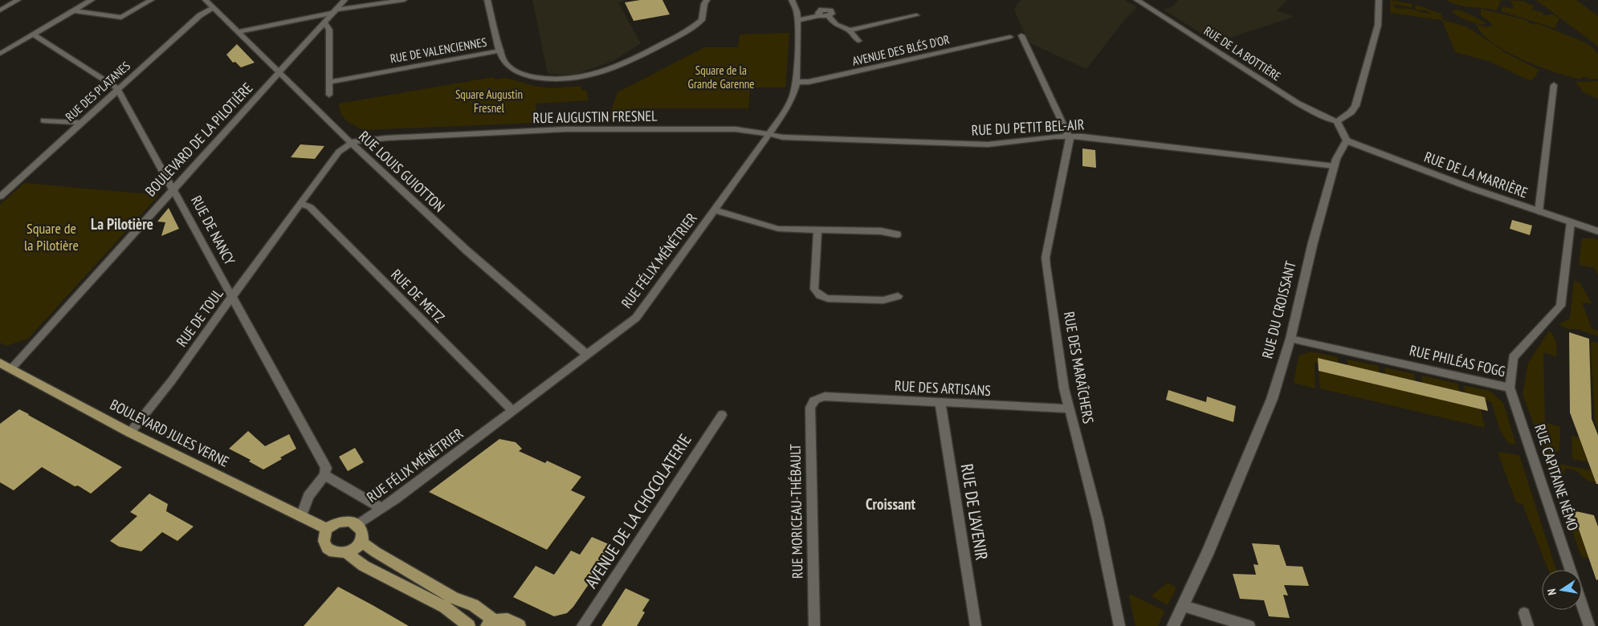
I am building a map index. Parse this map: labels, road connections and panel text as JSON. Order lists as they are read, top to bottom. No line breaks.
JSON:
{"streets":{"main road":["BOULEVARD JULES VERNE"],"street":["RUE DE VALENCIENNES","AVENUE DES BLÉS D'OR","RUE DE LA BOTTIÈRE","RUE DES PLATANES","RUE AUGUSTIN FRESNEL","RUE DU PETIT BEL-AIR","BOULEVARD DE LA PILOTIÈRE","RUE LOUIS GUIOTTON","RUE DE LA MARRIÈRE","RUE DE NANCY","RUE FÉLIX MÉNÉTRIER","RUE DE METZ","RUE DU CROISSANT","RUE DE TOUL","RUE PHILÉAS FOGG","RUE DES MARAÎCHERS","RUE DES ARTISANS","RUE CAPITAINE NÉMO","AVENUE DE LA CHOCOLATERIE","RUE MORICEAU-THÉBAULT","RUE DE L'AVENIR"]},"crossings":[["AVENUE DES BLÉS D'OR","RUE FÉLIX MÉNÉTRIER"],["RUE DES PLATANES","RUE LOUIS GUIOTTON"],["RUE DES PLATANES","RUE DE NANCY"],["RUE AUGUSTIN FRESNEL","RUE DU PETIT BEL-AIR"],["RUE AUGUSTIN FRESNEL","RUE LOUIS GUIOTTON"],["RUE AUGUSTIN FRESNEL","RUE FÉLIX MÉNÉTRIER"],["RUE AUGUSTIN FRESNEL","RUE DE TOUL"],["RUE DU PETIT BEL-AIR","RUE FÉLIX MÉNÉTRIER"],["RUE DU PETIT BEL-AIR","RUE DU CROISSANT"],["RUE DU PETIT BEL-AIR","RUE DES MARAÎCHERS"],["BOULEVARD DE LA PILOTIÈRE","RUE LOUIS GUIOTTON"],["BOULEVARD DE LA PILOTIÈRE","RUE DE NANCY"],["BOULEVARD DE LA PILOTIÈRE","BOULEVARD JULES VERNE"],["RUE LOUIS GUIOTTON","RUE FÉLIX MÉNÉTRIER"],["RUE LOUIS GUIOTTON","RUE DE TOUL"],["RUE DE LA MARRIÈRE","RUE DU CROISSANT"],["RUE DE LA MARRIÈRE","RUE PHILÉAS FOGG"],["RUE DE NANCY","RUE DE TOUL"],["RUE FÉLIX MÉNÉTRIER","RUE DE METZ"],["RUE FÉLIX MÉNÉTRIER","BOULEVARD JULES VERNE"],["RUE DE METZ","RUE DE TOUL"],["RUE DU CROISSANT","RUE PHILÉAS FOGG"],["RUE DE TOUL","BOULEVARD JULES VERNE"],["RUE PHILÉAS FOGG","RUE CAPITAINE NÉMO"],["RUE DES MARAÎCHERS","RUE DES ARTISANS"],["RUE DES ARTISANS","RUE MORICEAU-THÉBAULT"],["RUE DES ARTISANS","RUE DE L'AVENIR"]],"districts":["La Pilotière","Croissant"],"parks":["Square de la Grande Garenne","Square Augustin Fresnel","Square de la Pilotière"],"north":"left"}
